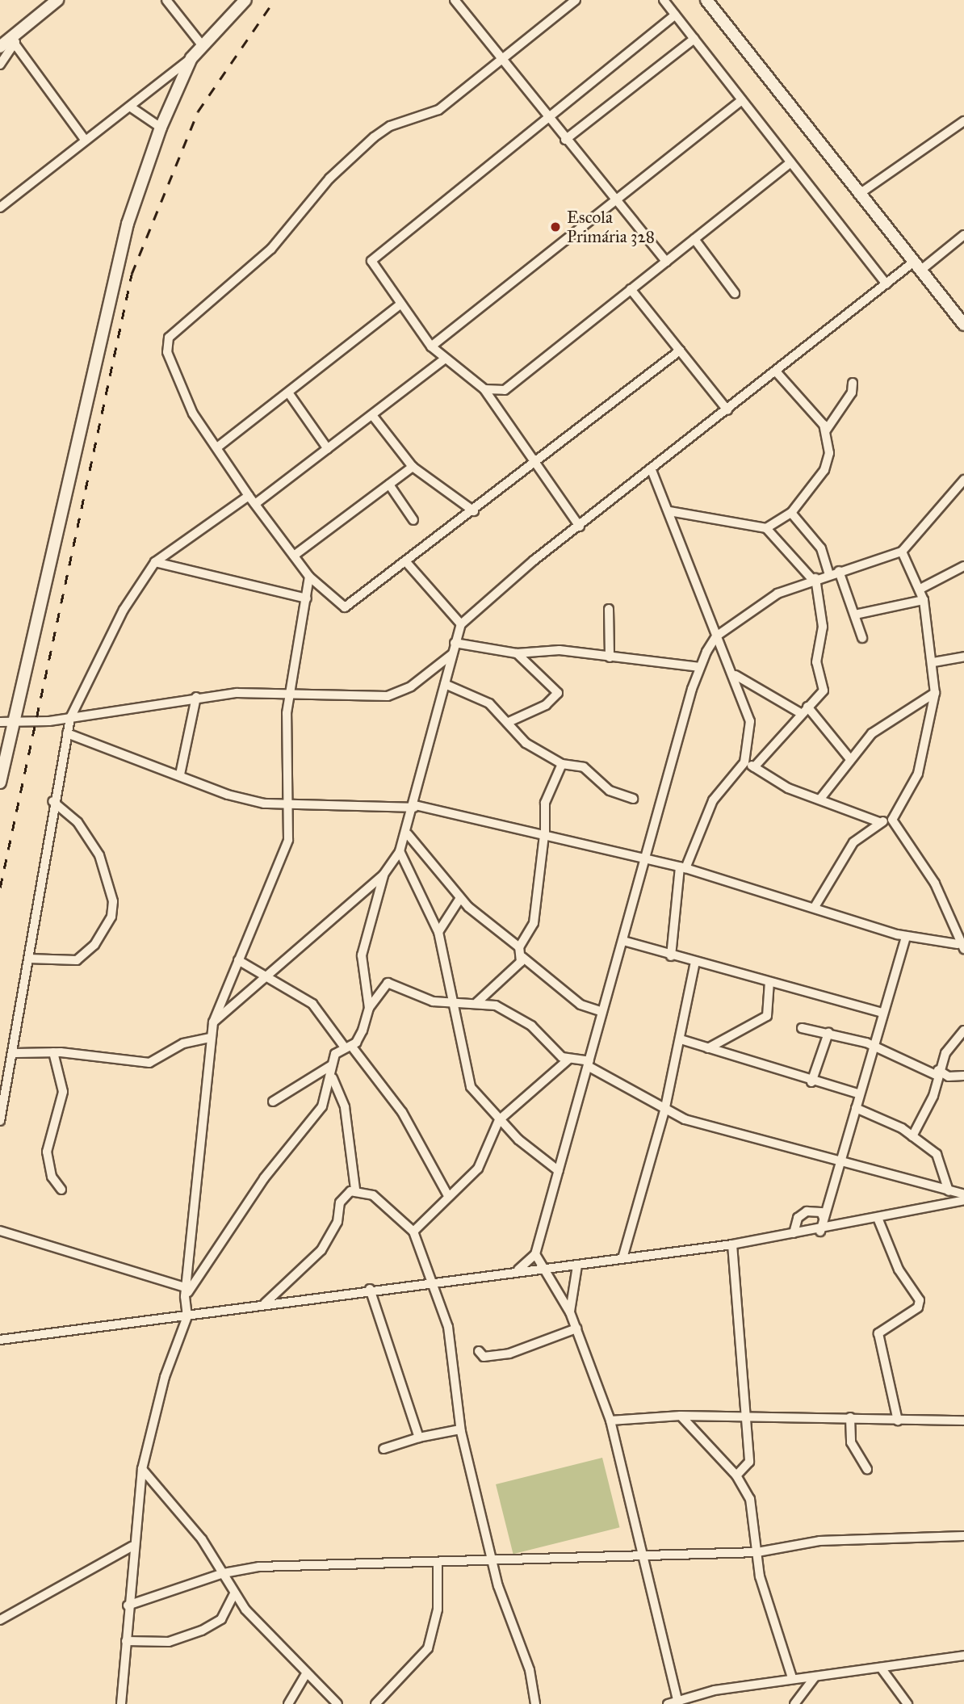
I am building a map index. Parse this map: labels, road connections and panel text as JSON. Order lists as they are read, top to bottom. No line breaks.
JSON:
{"places":["Escola Primária 328"]}
